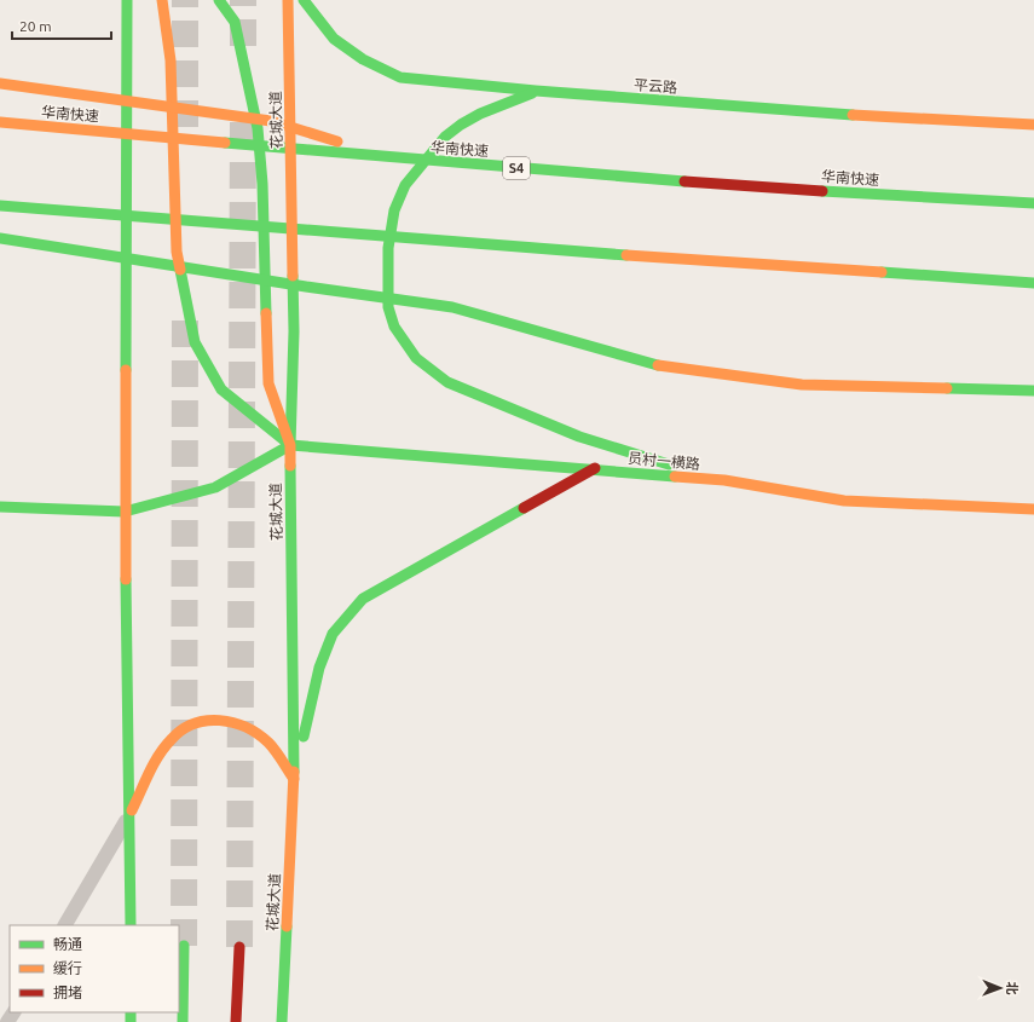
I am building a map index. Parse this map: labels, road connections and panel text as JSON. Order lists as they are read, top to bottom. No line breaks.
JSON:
{"streets":{"main road":["平云路","华南快速","花城大道","S4","员村一横路"]},"crossings":[["花城大道","员村一横路"]],"legend":["畅通","缓行","拥堵"],"scale_bar":"20 m","north":"right"}
